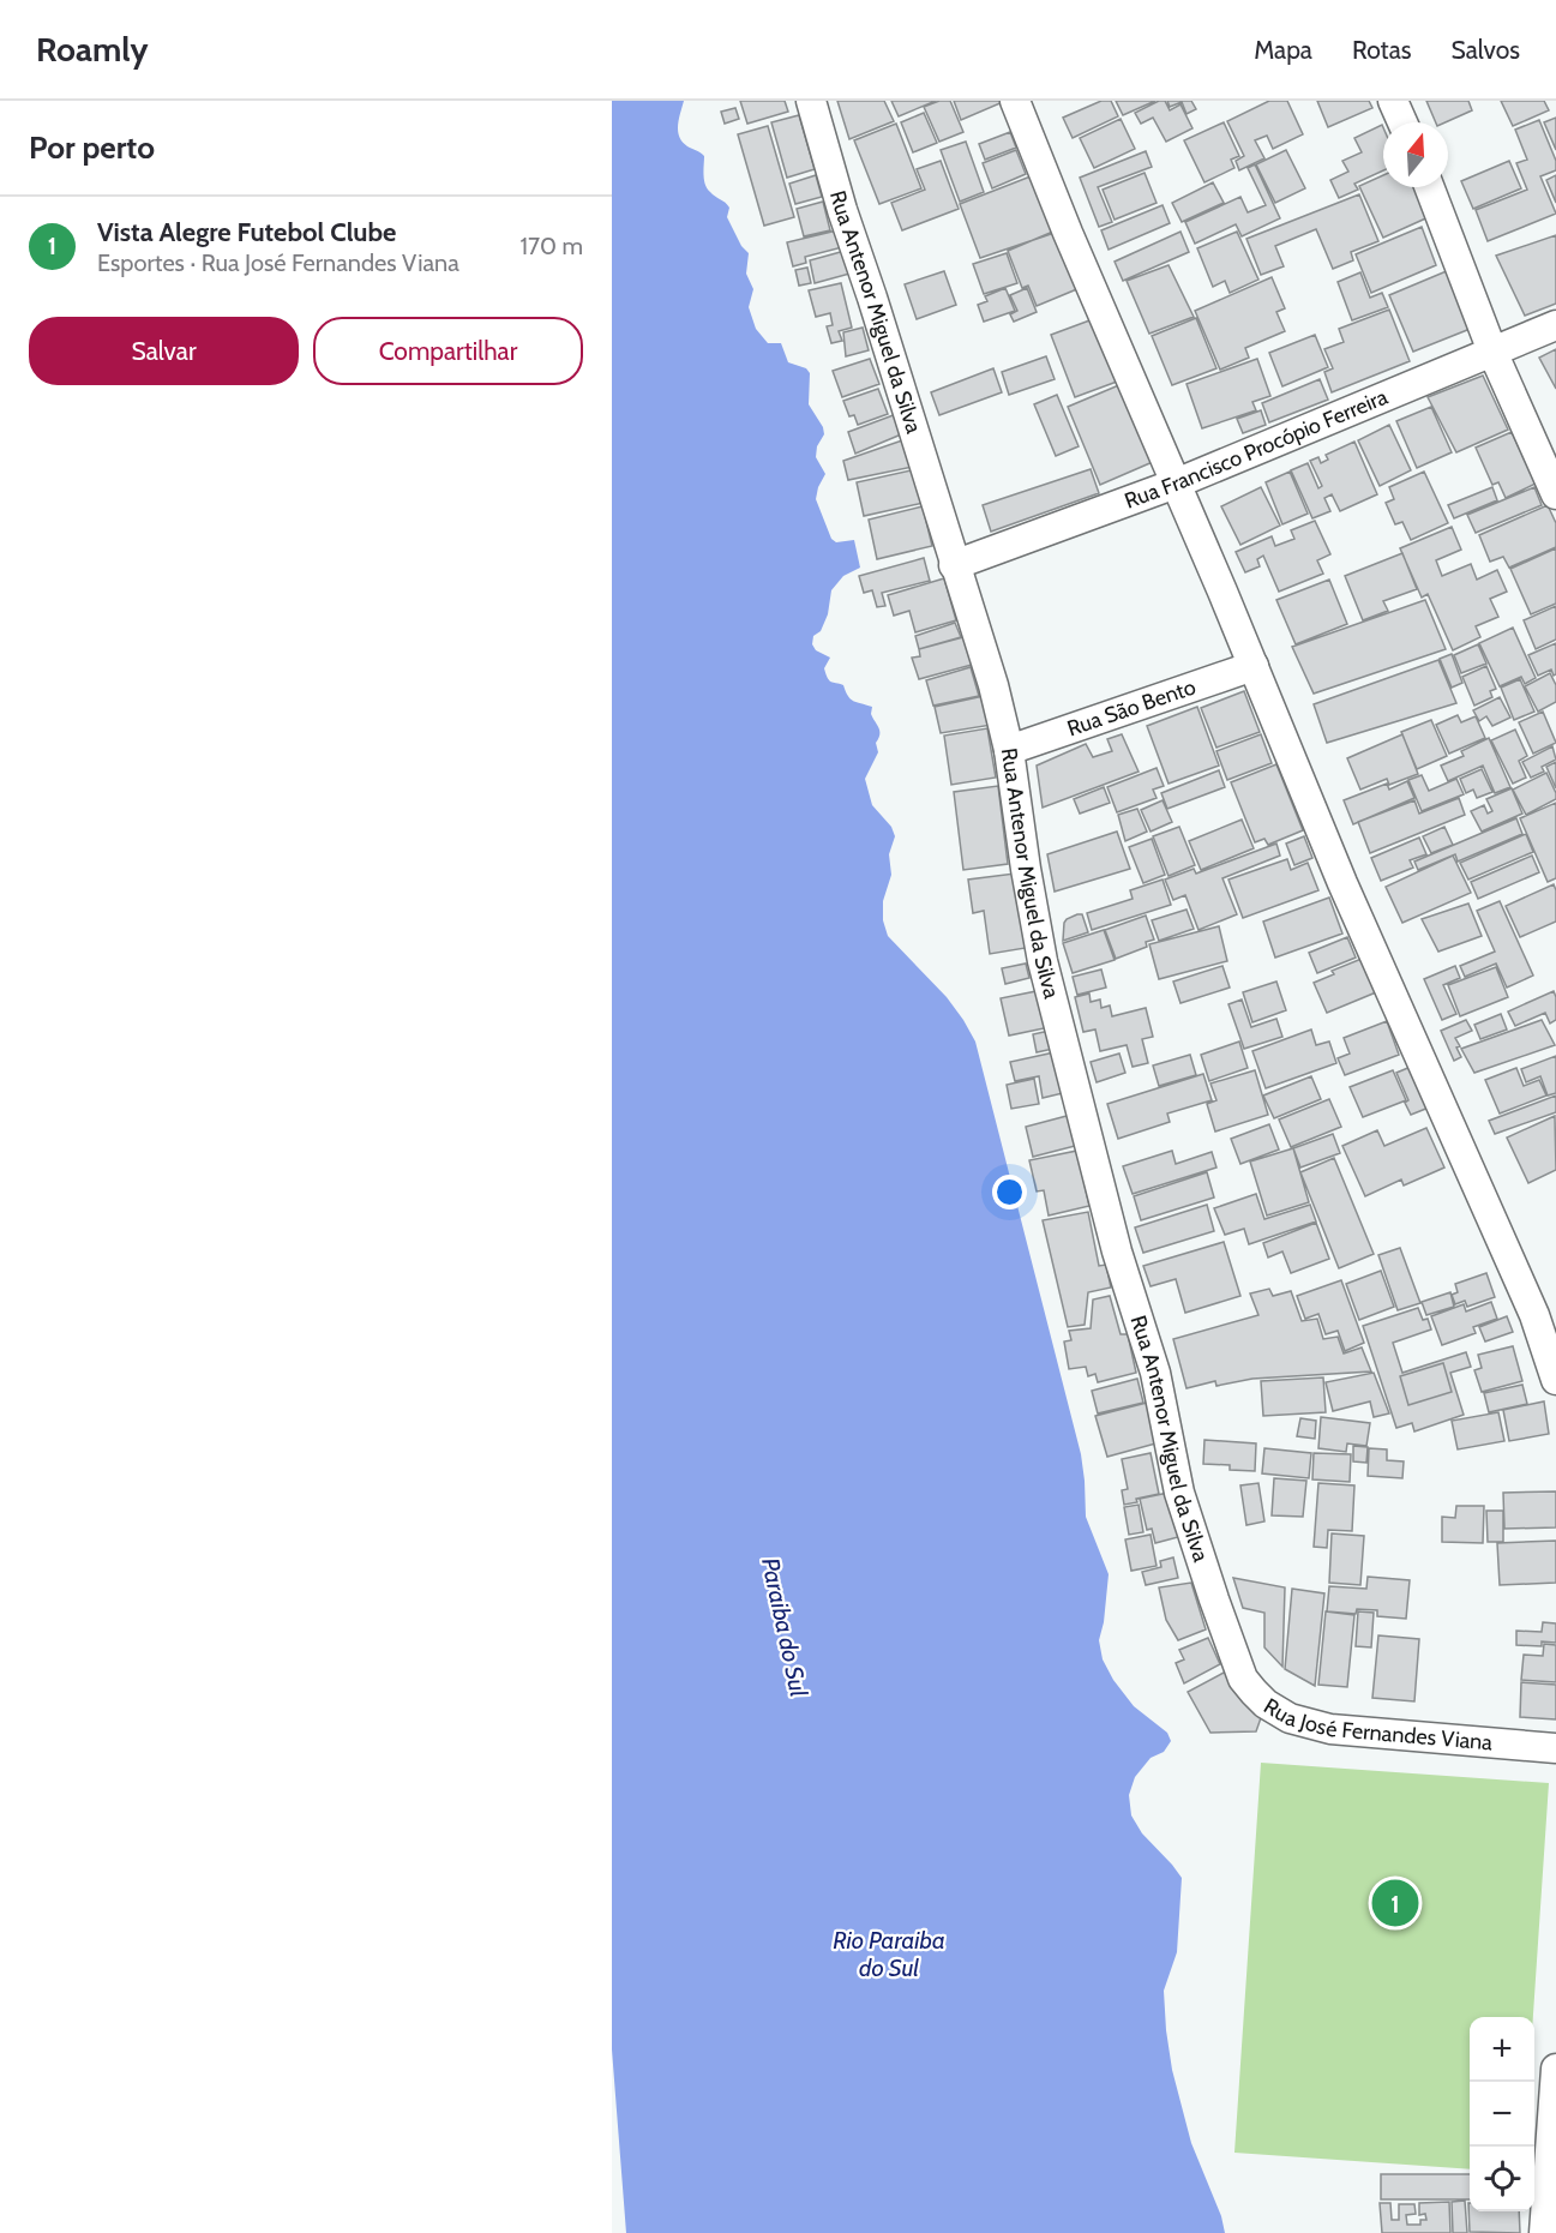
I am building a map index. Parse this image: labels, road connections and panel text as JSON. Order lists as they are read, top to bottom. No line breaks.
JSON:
{"streets":{"street":["Rua Antenor Miguel da Silva","Rua Francisco Procópio Ferreira","Rua São Bento","Rua José Fernandes Viana"]},"crossings":[["Rua Antenor Miguel da Silva","Rua Francisco Procópio Ferreira"],["Rua Antenor Miguel da Silva","Rua São Bento"],["Rua Antenor Miguel da Silva","Rua José Fernandes Viana"]],"water":["Paraiba do Sul","Rio Paraiba do Sul"],"north":"top","page":{"header":"Roamly","nav":["Mapa","Rotas","Salvos"],"heading":"Por perto","list":[{"mark":"1","name":"Vista Alegre Futebol Clube","note":"Esportes · Rua José Fernandes Viana","value":"170 m"}],"buttons":["Salvar","Compartilhar"],"pins":"1","map_buttons":["+","−"]}}
